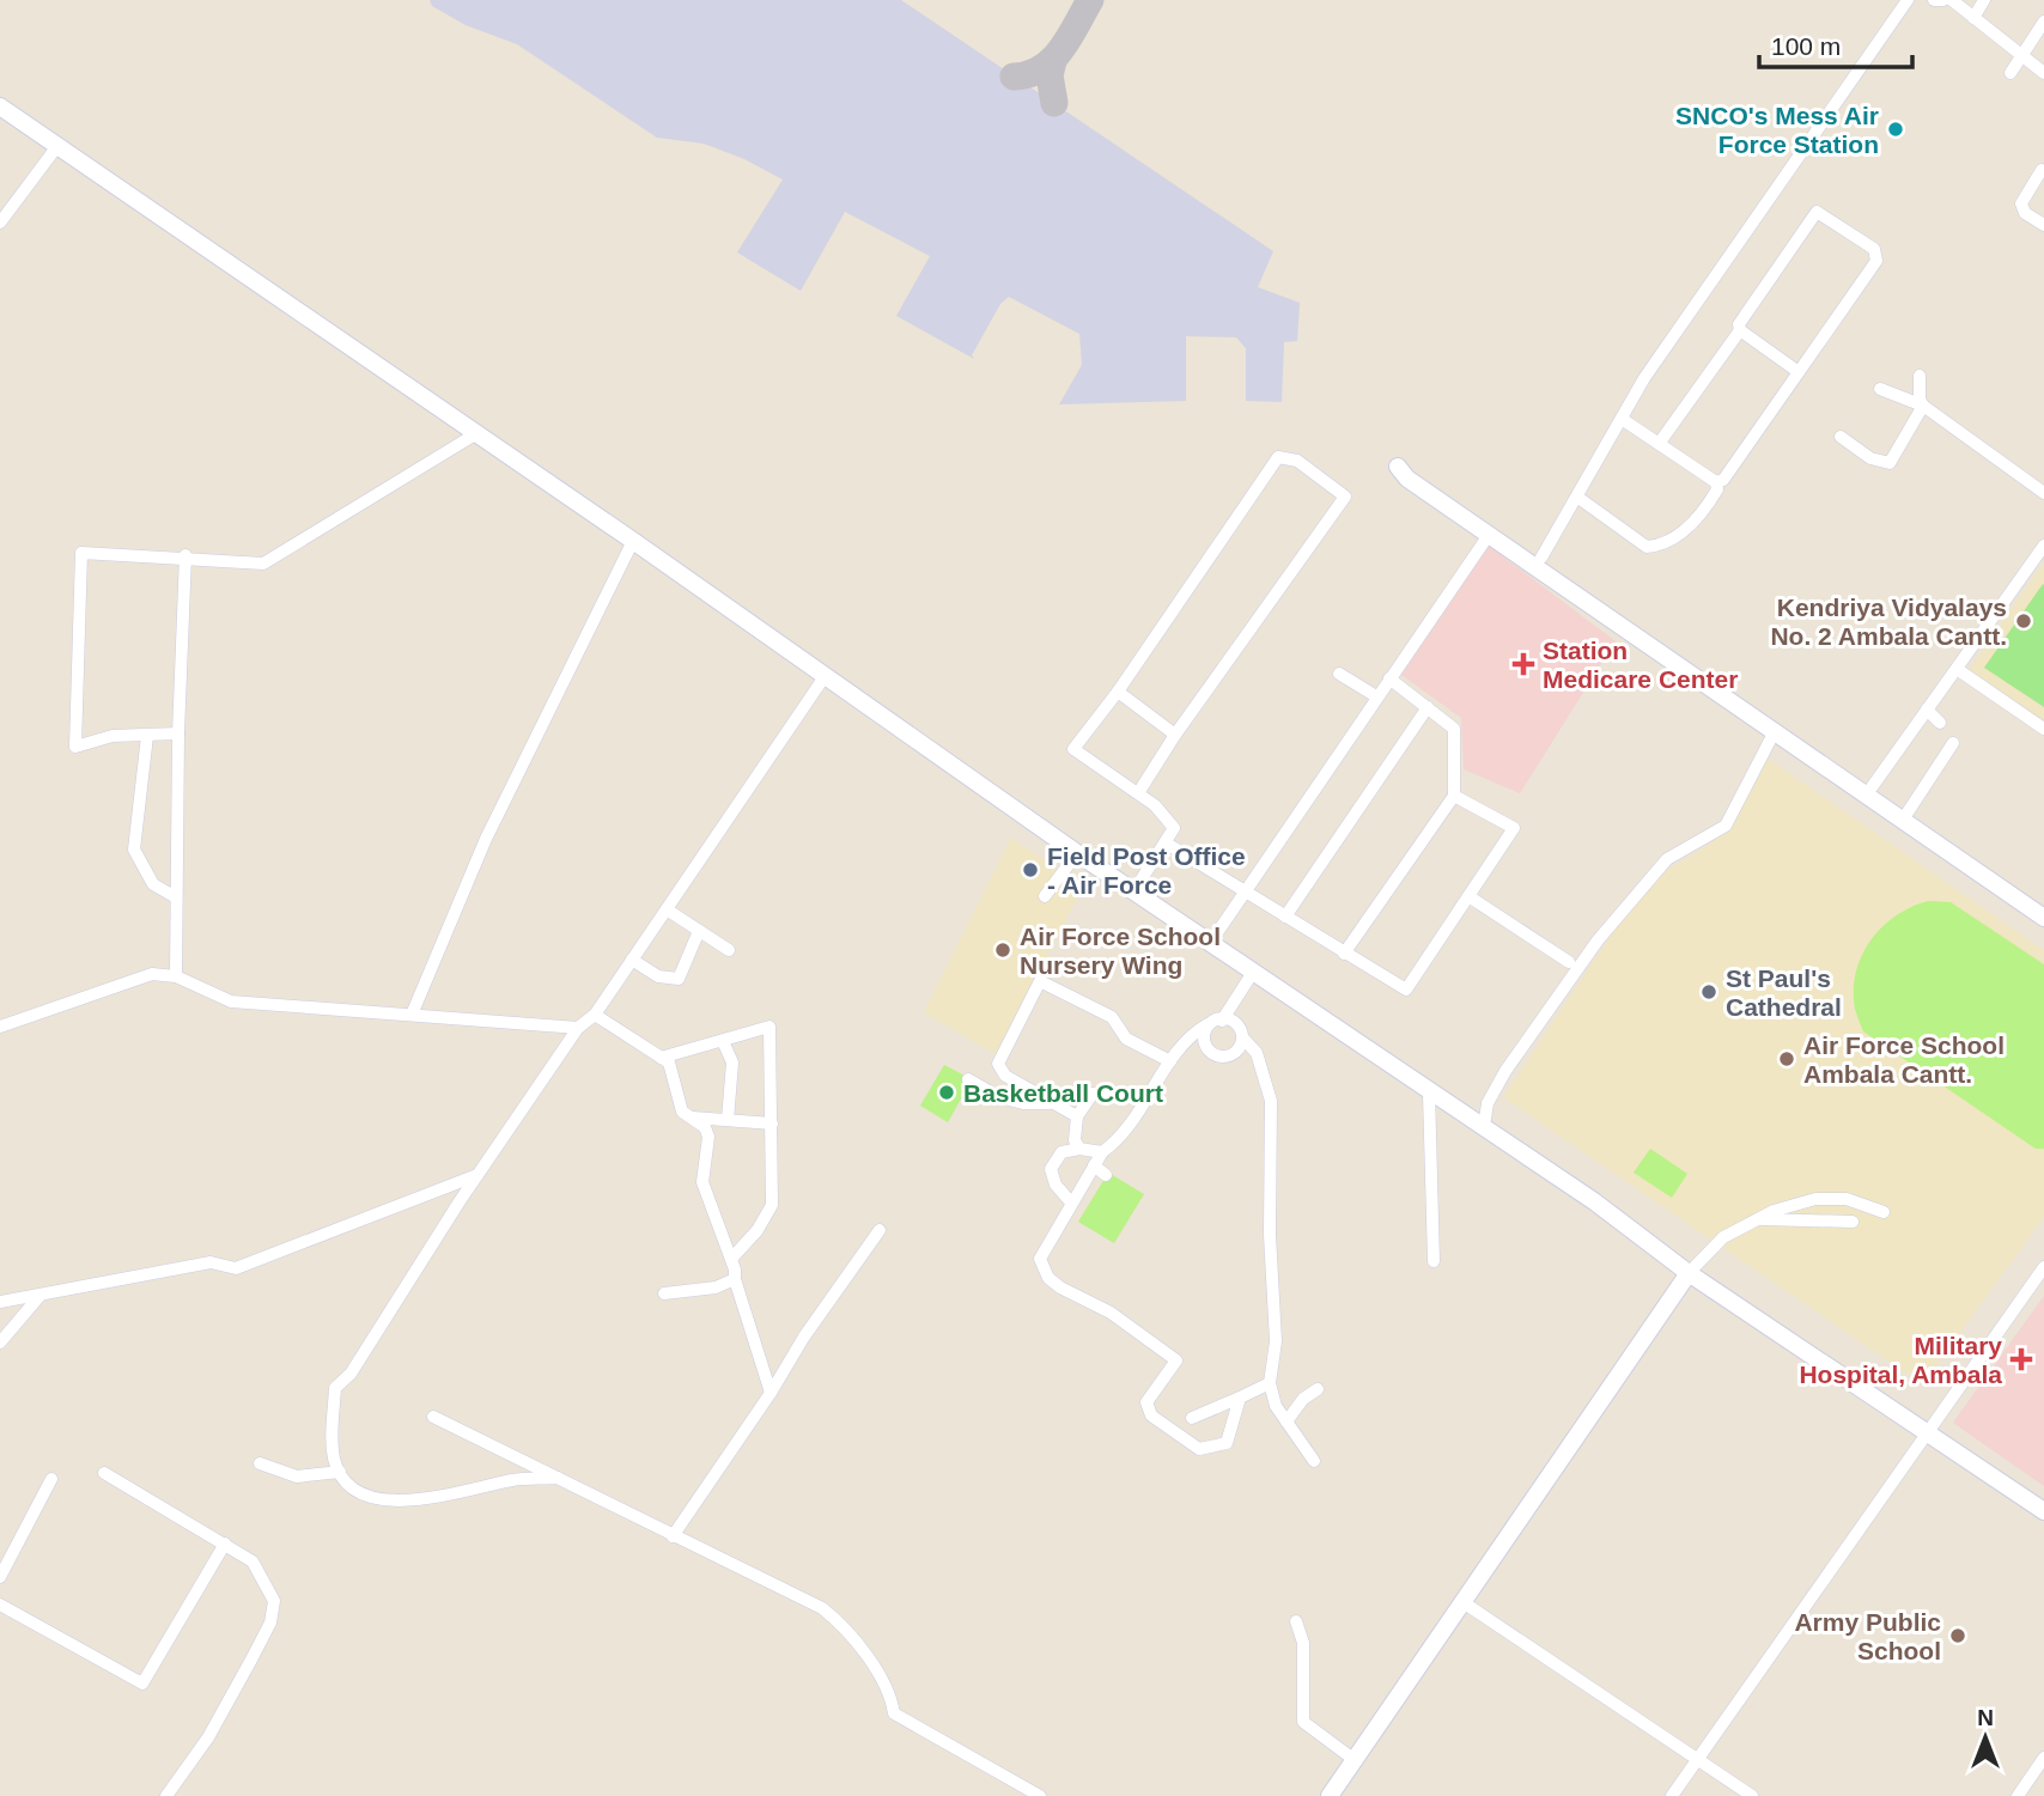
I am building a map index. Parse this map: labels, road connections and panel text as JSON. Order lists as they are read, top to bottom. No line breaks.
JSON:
{"places":{"other":["SNCO's Mess Air Force Station","Kendriya Vidyalays No. 2 Ambala Cantt.","Field Post Office - Air Force","Air Force School Nursery Wing","St Paul's Cathedral","Air Force School Ambala Cantt.","Basketball Court","Army Public School"],"health":["Station Medicare Center","Military Hospital, Ambala"]},"scale_bar":"100 m","north":"top"}
